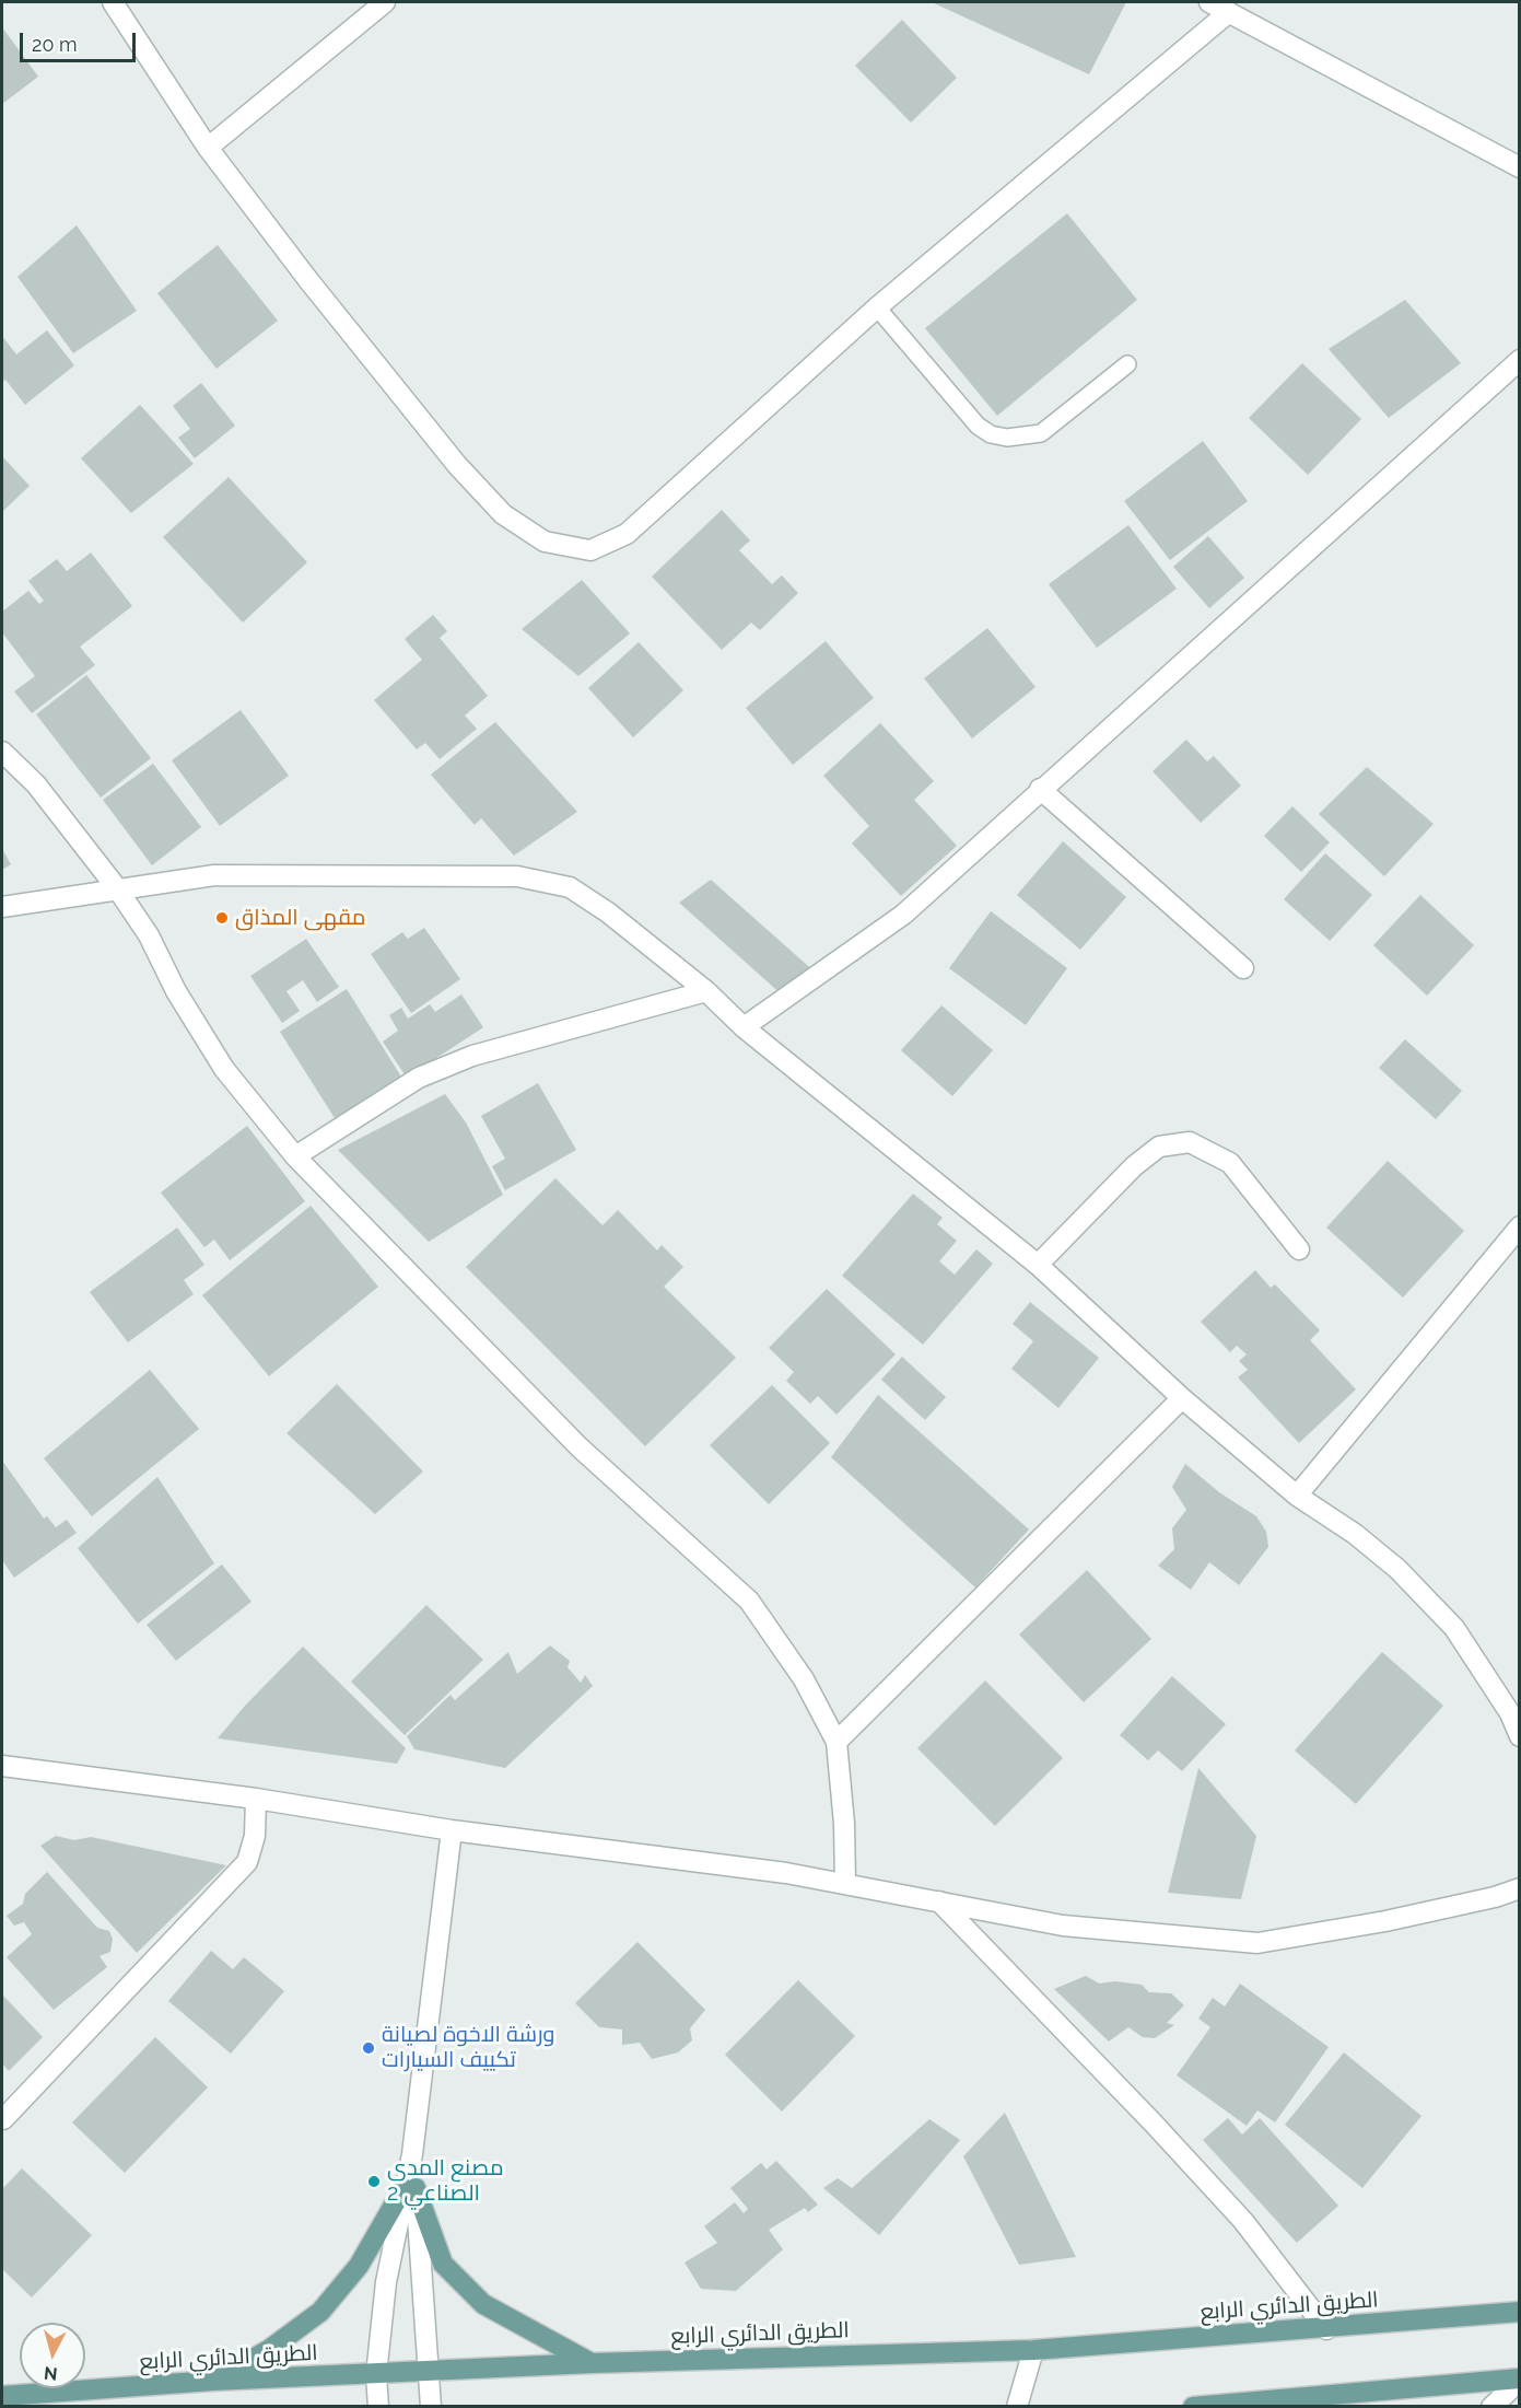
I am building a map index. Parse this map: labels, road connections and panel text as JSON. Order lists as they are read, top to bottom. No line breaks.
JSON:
{"streets":{"main road":["الطريق الدائري الرابع"]},"places":["مقهى المذاق","ورشة الاخوة لصيانة تكييف السيارات","مصنع المدى الصناعي 2"],"scale_bar":"20 m","north":"bottom"}
